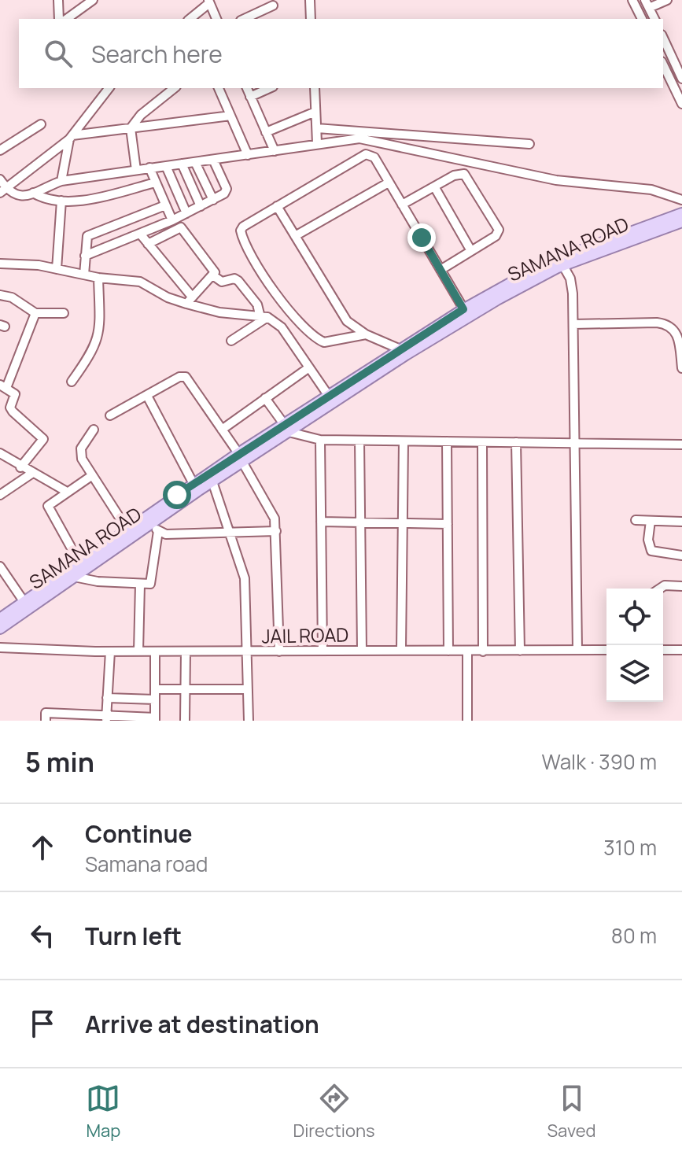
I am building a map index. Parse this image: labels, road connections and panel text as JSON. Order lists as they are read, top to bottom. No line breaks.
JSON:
{"streets":{"main road":["SAMANA ROAD"],"street":["JAIL ROAD"]},"page":{"search":"Search here","heading":["5 min","Walk · 390 m"],"list":[["Continue","Samana road","310 m"],["Turn left","80 m"],"Arrive at destination"],"nav":["Map","Directions","Saved"]}}
